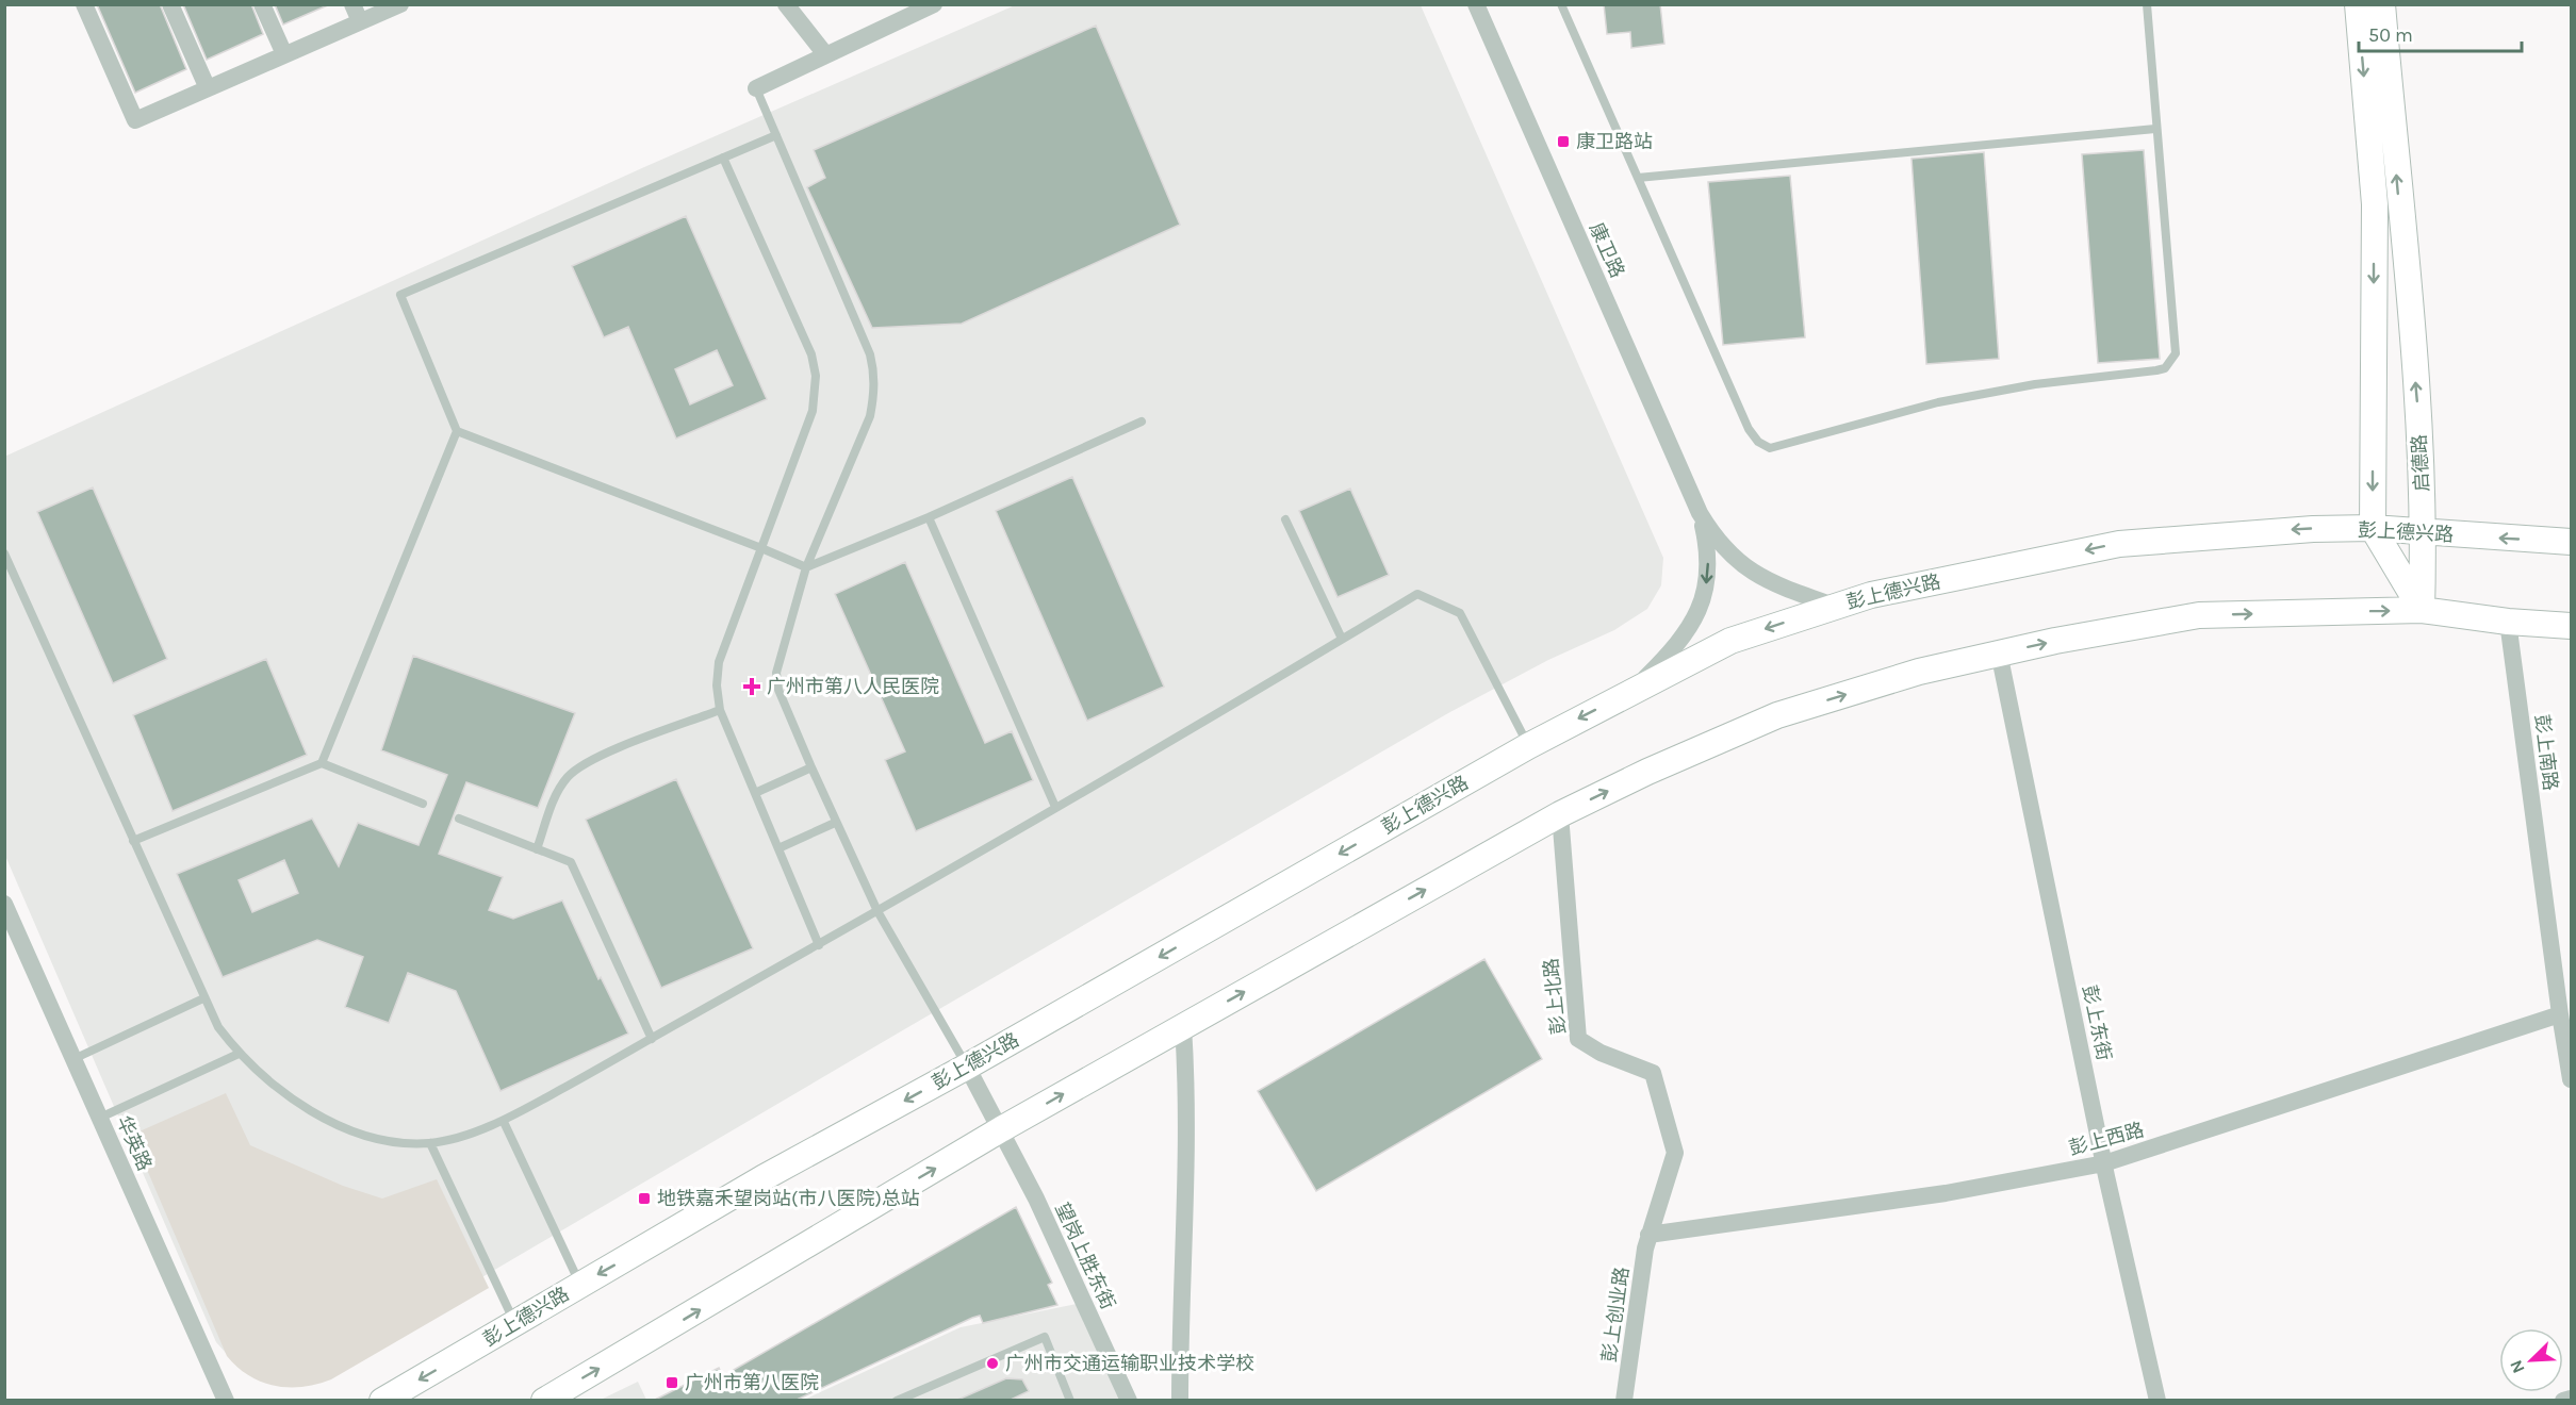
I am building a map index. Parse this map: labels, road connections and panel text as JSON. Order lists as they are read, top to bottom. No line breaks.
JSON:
{"streets":{"street":["康卫路","启德路","彭上德兴路","彭上南路","彭上北路","彭上东街","彭上西路","华英路","望岗上胜东街","彭上创业路"]},"crossings":[["启德路","彭上德兴路"],["彭上德兴路","望岗上胜东街"],["彭上南路","彭上西路"],["彭上北路","彭上西路"],["彭上北路","彭上创业路"],["彭上东街","彭上西路"],["彭上西路","彭上创业路"]],"places":{"transit":["康卫路站","地铁嘉禾望岗站(市八医院)总站","广州市第八医院"],"health":["广州市第八人民医院"],"other":["广州市交通运输职业技术学校"]},"scale_bar":"50 m","north":"bottom left"}
